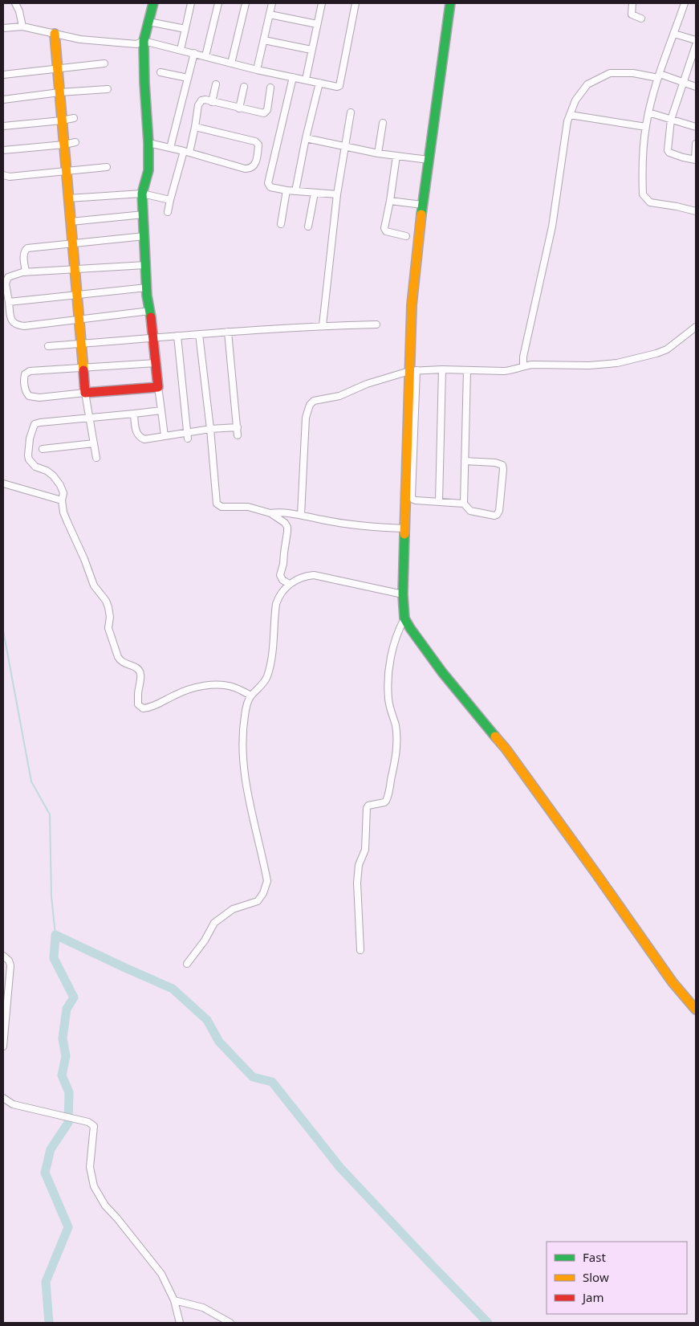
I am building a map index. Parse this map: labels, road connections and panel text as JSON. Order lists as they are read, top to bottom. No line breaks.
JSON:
{"legend":["Fast","Slow","Jam"]}
